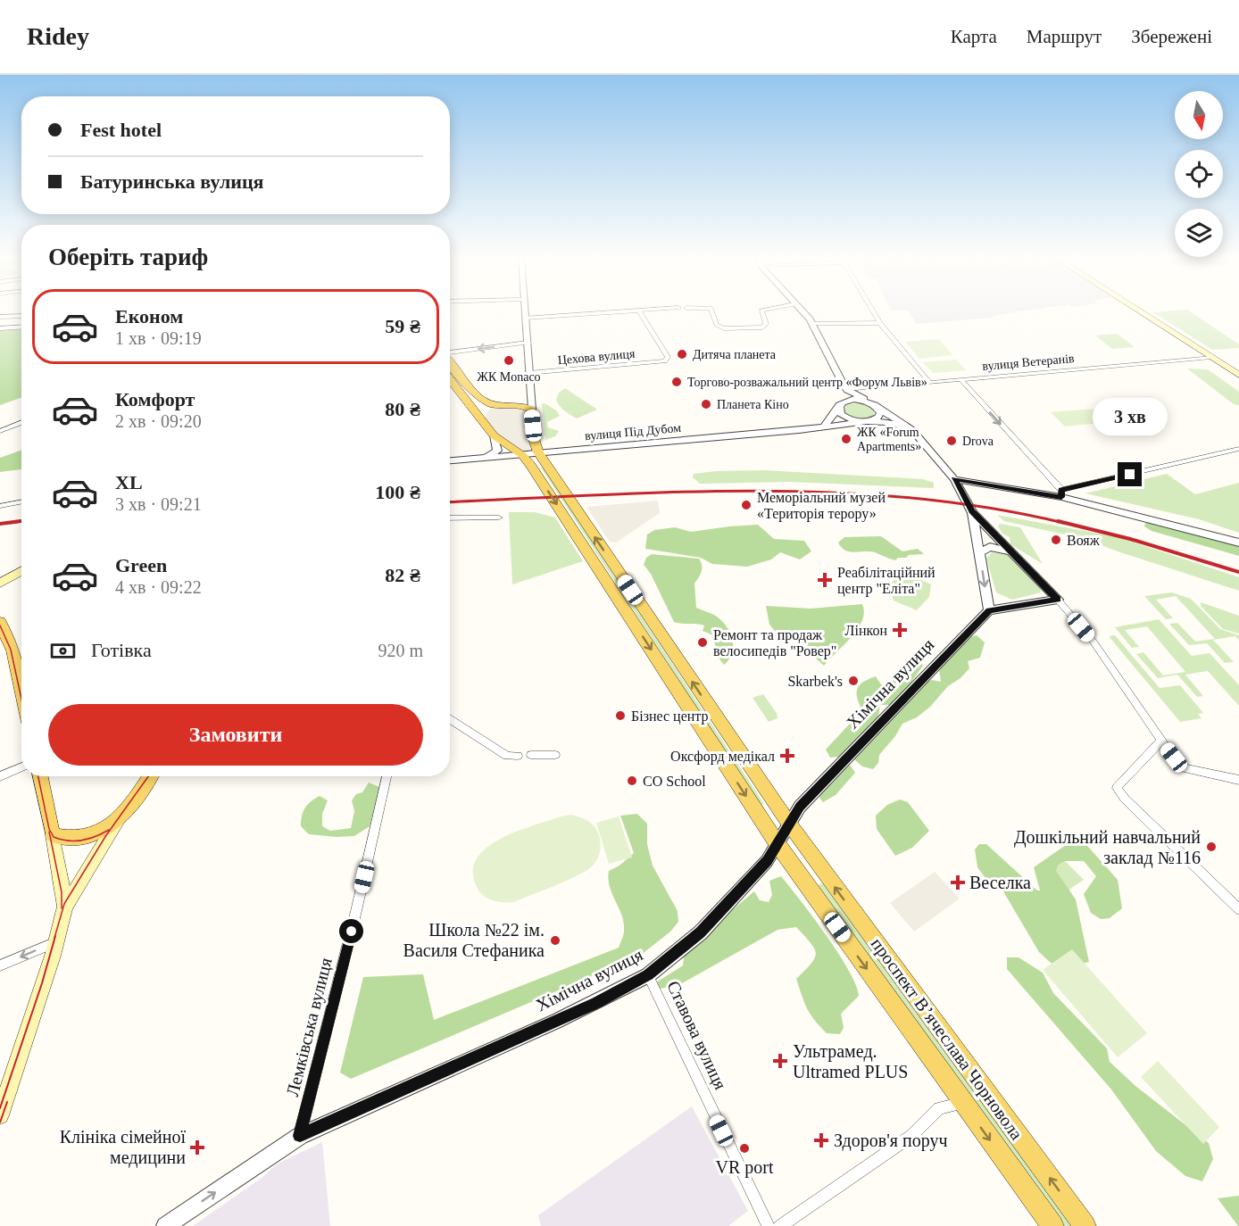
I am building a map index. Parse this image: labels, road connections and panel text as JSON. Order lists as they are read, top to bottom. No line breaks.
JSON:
{"streets":{"main road":["проспект Вʼячеслава Чорновола"],"street":["Цехова вулиця","вулиця Ветеранів","вулиця Під Дубом","Хімічна вулиця","Лемківська вулиця","Ставова вулиця"]},"crossings":[["вулиця Під Дубом","проспект Вʼячеслава Чорновола"],["Хімічна вулиця","Лемківська вулиця"],["Хімічна вулиця","Ставова вулиця"],["Хімічна вулиця","проспект Вʼячеслава Чорновола"]],"places":{"other":["Дитяча планета","ЖК Monaco","Торгово-розважальний центр «Форум Львів»","Планета Кіно","ЖК «Forum Apartments»","Drova","Меморіальний музей «Територія терору»","Вояж","Ремонт та продаж велосипедів \"Ровер\"","Skarbek's","Бізнес центр","CO School","Дошкільний навчальний заклад №116","Школа №22 ім. Василя Стефаника","VR port"],"health":["Реабілітаційний центр \"Еліта\"","Лінкон","Оксфорд медікал","Веселка","Ультрамед. Ultramed PLUS","Здоров'я поруч","Клініка сімейної медицини"]},"north":"bottom","page":{"header":"Ridey","nav":["Карта","Маршрут","Збережені"],"banner":["Fest hotel","Батуринська вулиця"],"heading":"Оберіть тариф","list":[{"name":"Економ","note":"1 хв · 09:19","value":"59 ₴"},{"name":"Комфорт","note":"2 хв · 09:20","value":"80 ₴"},{"name":"XL","note":"3 хв · 09:21","value":"100 ₴"},{"name":"Green","note":"4 хв · 09:22","value":"82 ₴"}],"bubble":"3 хв","pay":["Готівка","920 m"],"buttons":"Замовити"}}
